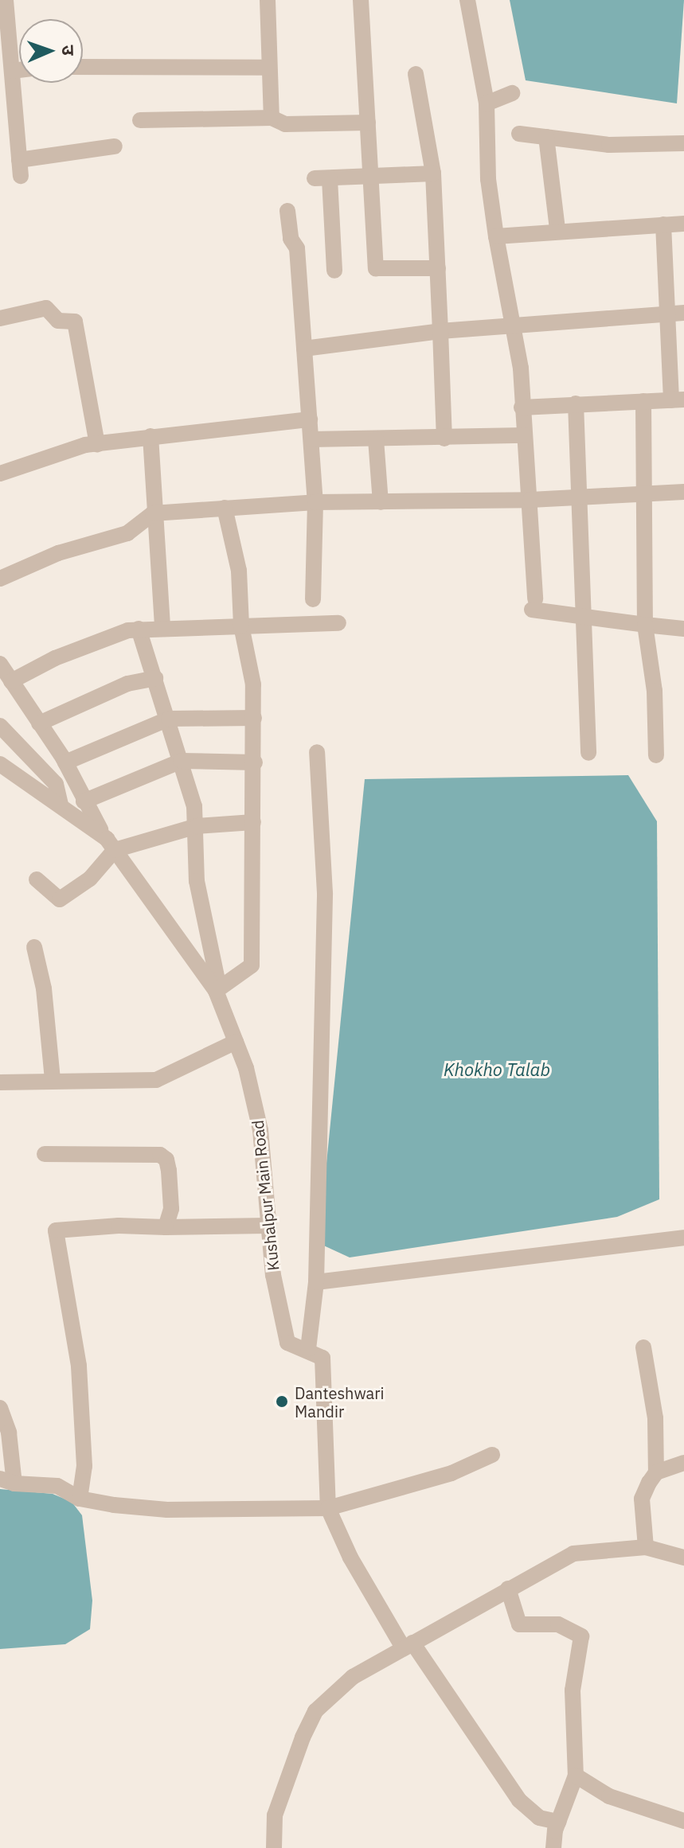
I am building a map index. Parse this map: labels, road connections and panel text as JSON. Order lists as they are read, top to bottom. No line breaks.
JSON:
{"streets":{"street":["Kushalpur Main Road"]},"water":["Khokho Talab"],"places":["Danteshwari Mandir"],"north":"right"}
